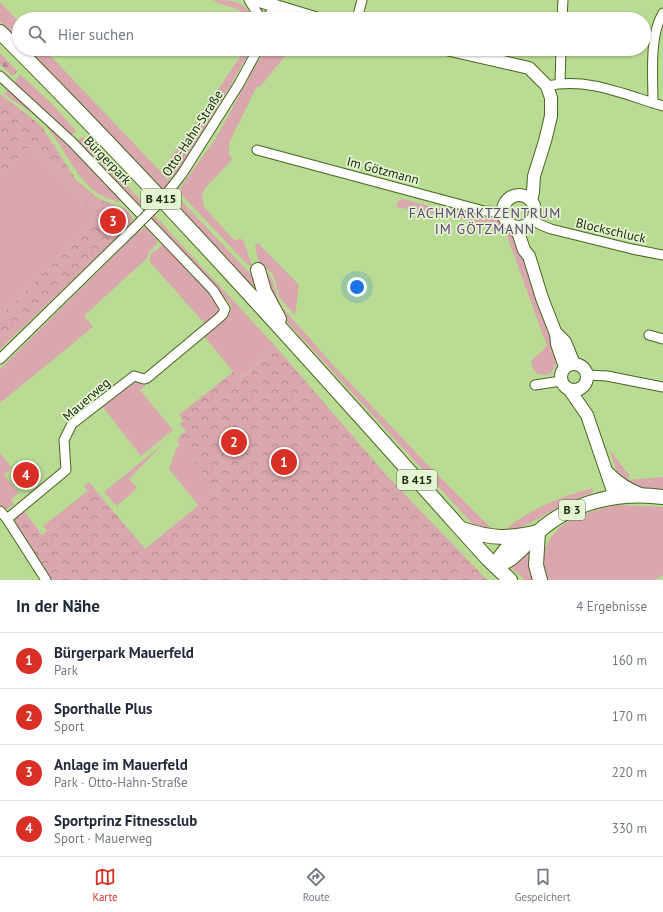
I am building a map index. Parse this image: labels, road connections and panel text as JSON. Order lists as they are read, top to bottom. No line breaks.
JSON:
{"streets":{"main road":["B 415","B 3"],"street":["Otto-Hahn-Straße","Bürgerpark","Im Götzmann","Blockschluck","Mauerweg"]},"crossings":[["Bürgerpark","Mauerweg"],["Im Götzmann","Blockschluck"],["B 415","B 3"]],"districts":["FACHMARKTZENTRUM IM GÖTZMANN"],"page":{"search":"Hier suchen","pins":["3","2","1","4"],"heading":["In der Nähe","4 Ergebnisse"],"list":[{"mark":"1","name":"Bürgerpark Mauerfeld","note":"Park","value":"160 m"},{"mark":"2","name":"Sporthalle Plus","note":"Sport","value":"170 m"},{"mark":"3","name":"Anlage im Mauerfeld","note":"Park · Otto-Hahn-Straße","value":"220 m"},{"mark":"4","name":"Sportprinz Fitnessclub","note":"Sport · Mauerweg","value":"330 m"}],"nav":["Karte","Route","Gespeichert"]}}
